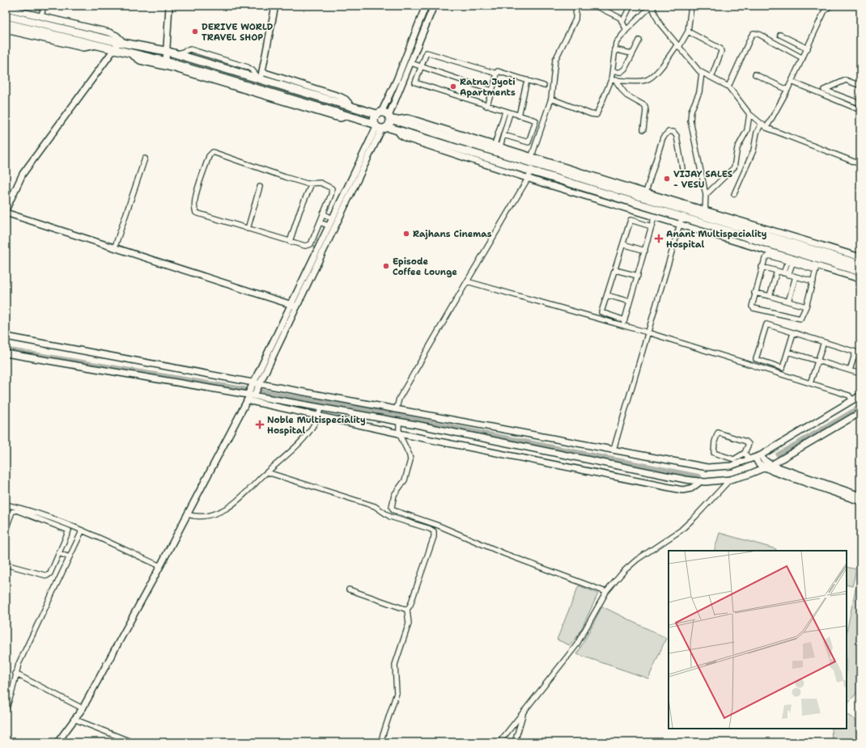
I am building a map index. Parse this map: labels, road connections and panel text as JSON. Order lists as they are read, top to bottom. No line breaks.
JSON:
{"places":{"other":["DERIVE WORLD TRAVEL SHOP","Ratna Jyoti Apartments","VIJAY SALES - VESU","Rajhans Cinemas","Episode Coffee Lounge"],"health":["Anant Multispeciality Hospital","Noble Multispeciality Hospital"]}}
